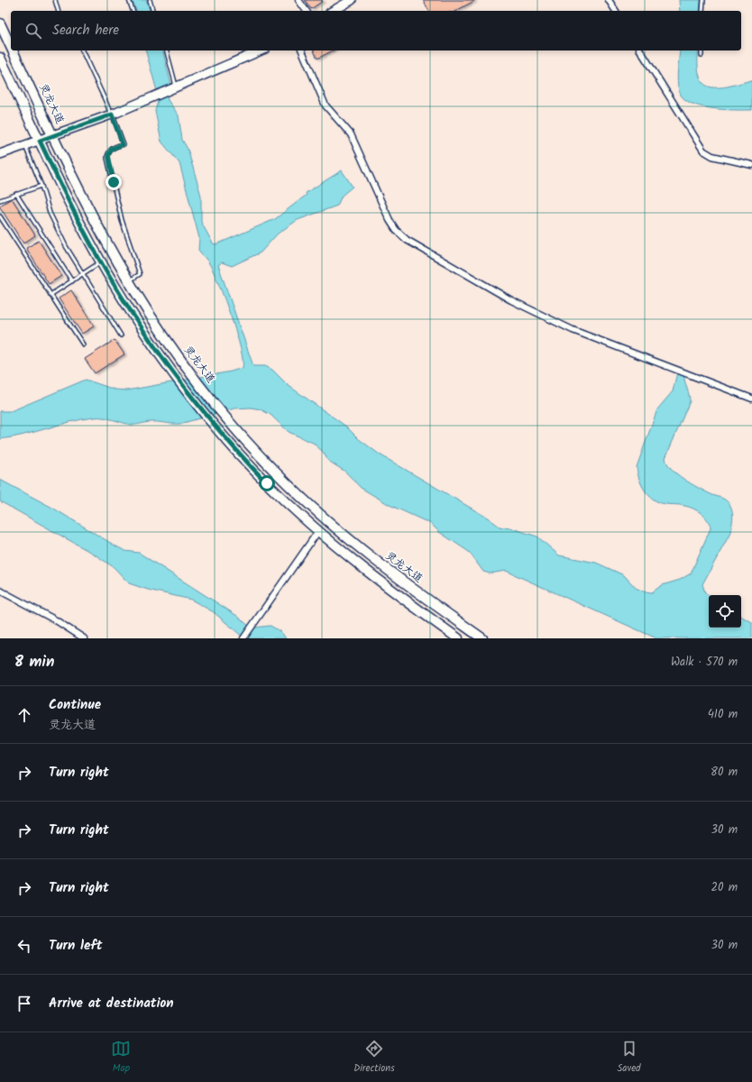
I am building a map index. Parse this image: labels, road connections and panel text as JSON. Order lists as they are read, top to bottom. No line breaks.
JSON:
{"streets":{"main road":["灵龙大道"]},"page":{"search":"Search here","heading":["8 min","Walk · 570 m"],"list":[["Continue","灵龙大道","410 m"],["Turn right","80 m"],["Turn right","30 m"],["Turn right","20 m"],["Turn left","30 m"],"Arrive at destination"],"nav":["Map","Directions","Saved"]}}
